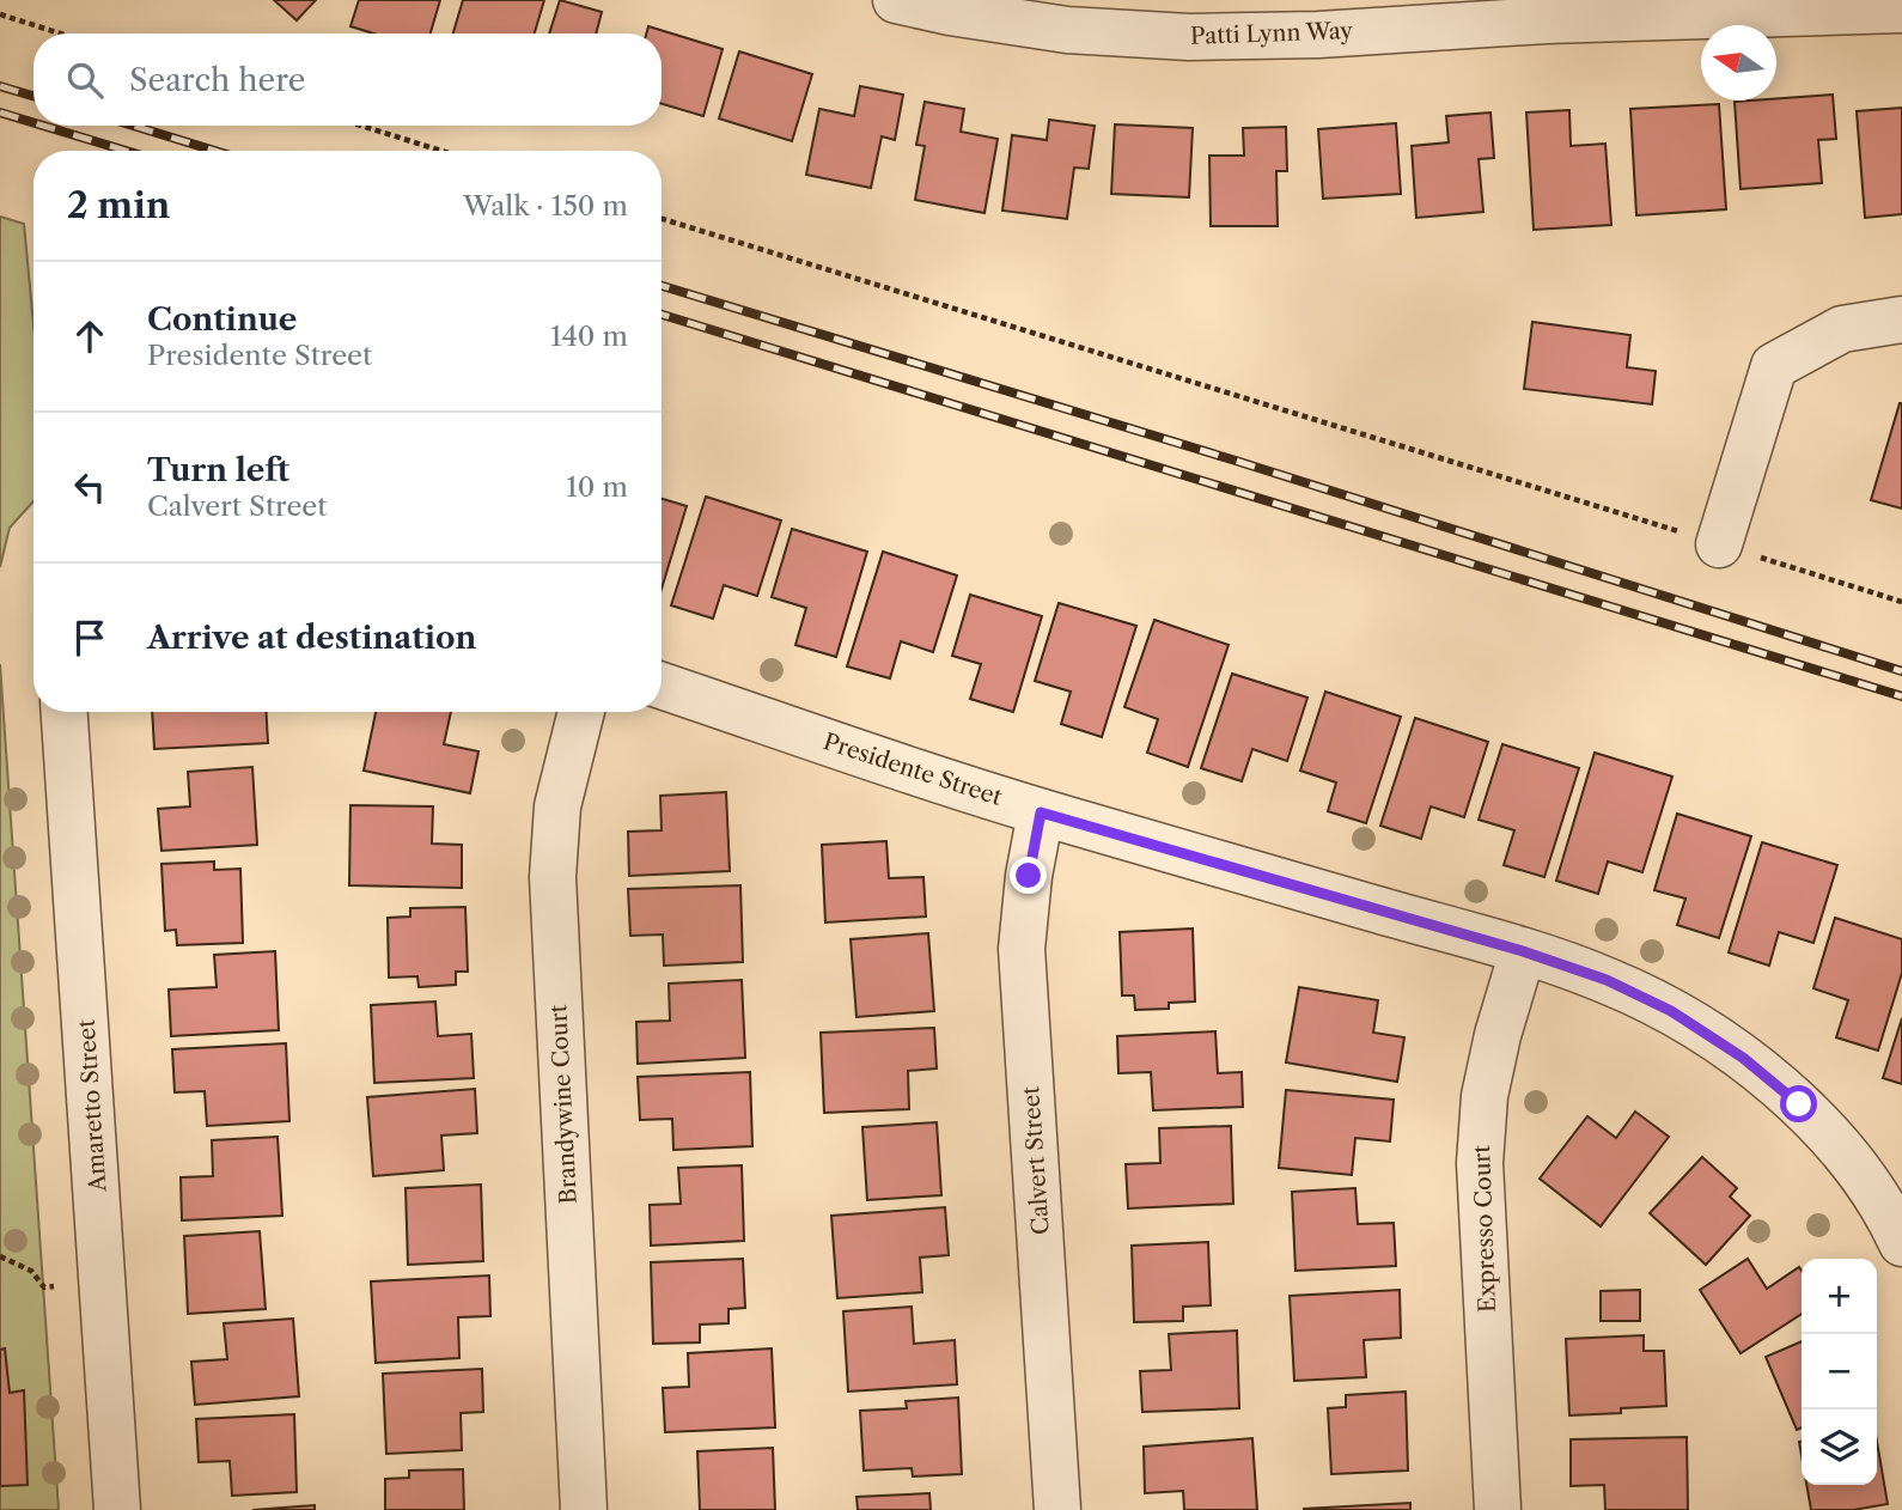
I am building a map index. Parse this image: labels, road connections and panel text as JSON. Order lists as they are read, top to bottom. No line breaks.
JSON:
{"streets":{"street":["Patti Lynn Way","Presidente Street","Brandywine Court","Amaretto Street","Calvert Street","Expresso Court"]},"crossings":[["Presidente Street","Calvert Street"],["Presidente Street","Expresso Court"]],"north":"left","page":{"search":"Search here","heading":["2 min","Walk · 150 m"],"list":[["Continue","Presidente Street","140 m"],["Turn left","Calvert Street","10 m"],"Arrive at destination"],"map_buttons":["+","−"]}}
